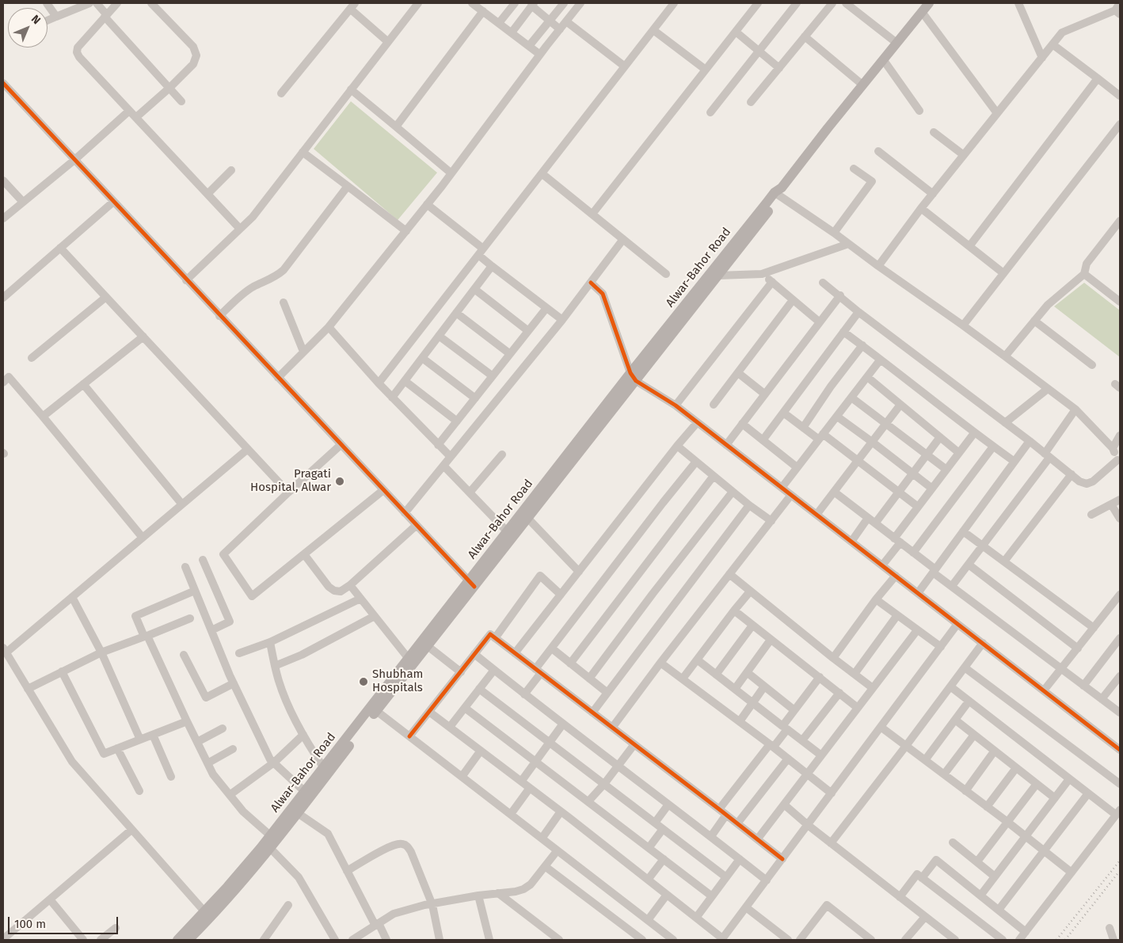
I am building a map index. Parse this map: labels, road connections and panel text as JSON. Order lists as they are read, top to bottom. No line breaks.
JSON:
{"streets":{"main road":["Alwar-Bahor Road"]},"places":["Pragati Hospital, Alwar","Shubham Hospitals"],"scale_bar":"100 m","north":"top right"}
